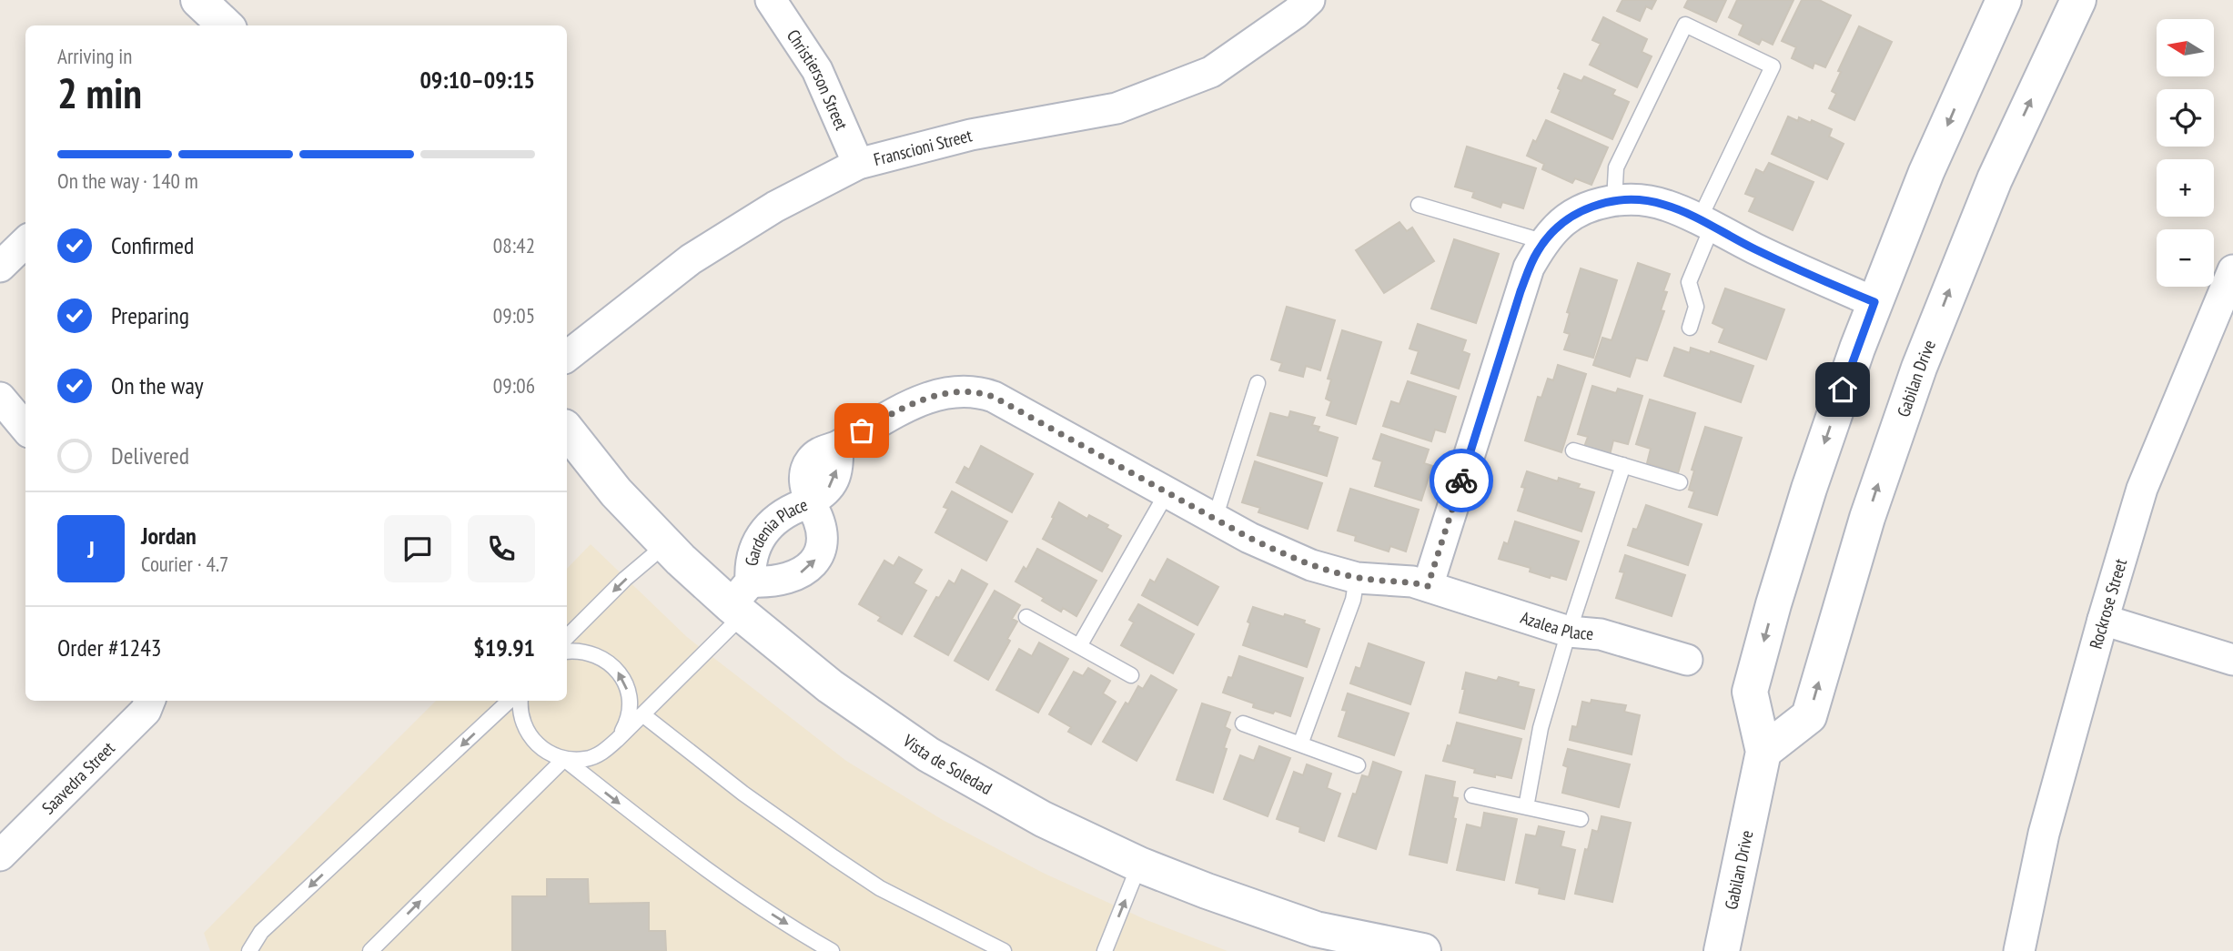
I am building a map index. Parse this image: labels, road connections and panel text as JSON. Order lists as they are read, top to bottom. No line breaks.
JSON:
{"streets":{"street":["Christierson Street","Franscioni Street","Gabilan Drive","Gardenia Place","Rockrose Street","Azalea Place","Vista de Soledad","Saavedra Street"]},"crossings":[["Christierson Street","Franscioni Street"],["Gardenia Place","Vista de Soledad"]],"north":"left","page":{"map_buttons":["+","−"],"heading":["2 min","Arriving in","09:10–09:15"],"panel":["Jordan","Courier · 4.7","Order #1243","$19.91"],"bar":"On the way · 140 m","list":[["Confirmed","08:42"],["Preparing","09:05"],["On the way","09:06"],"Delivered"],"round":"J"}}
